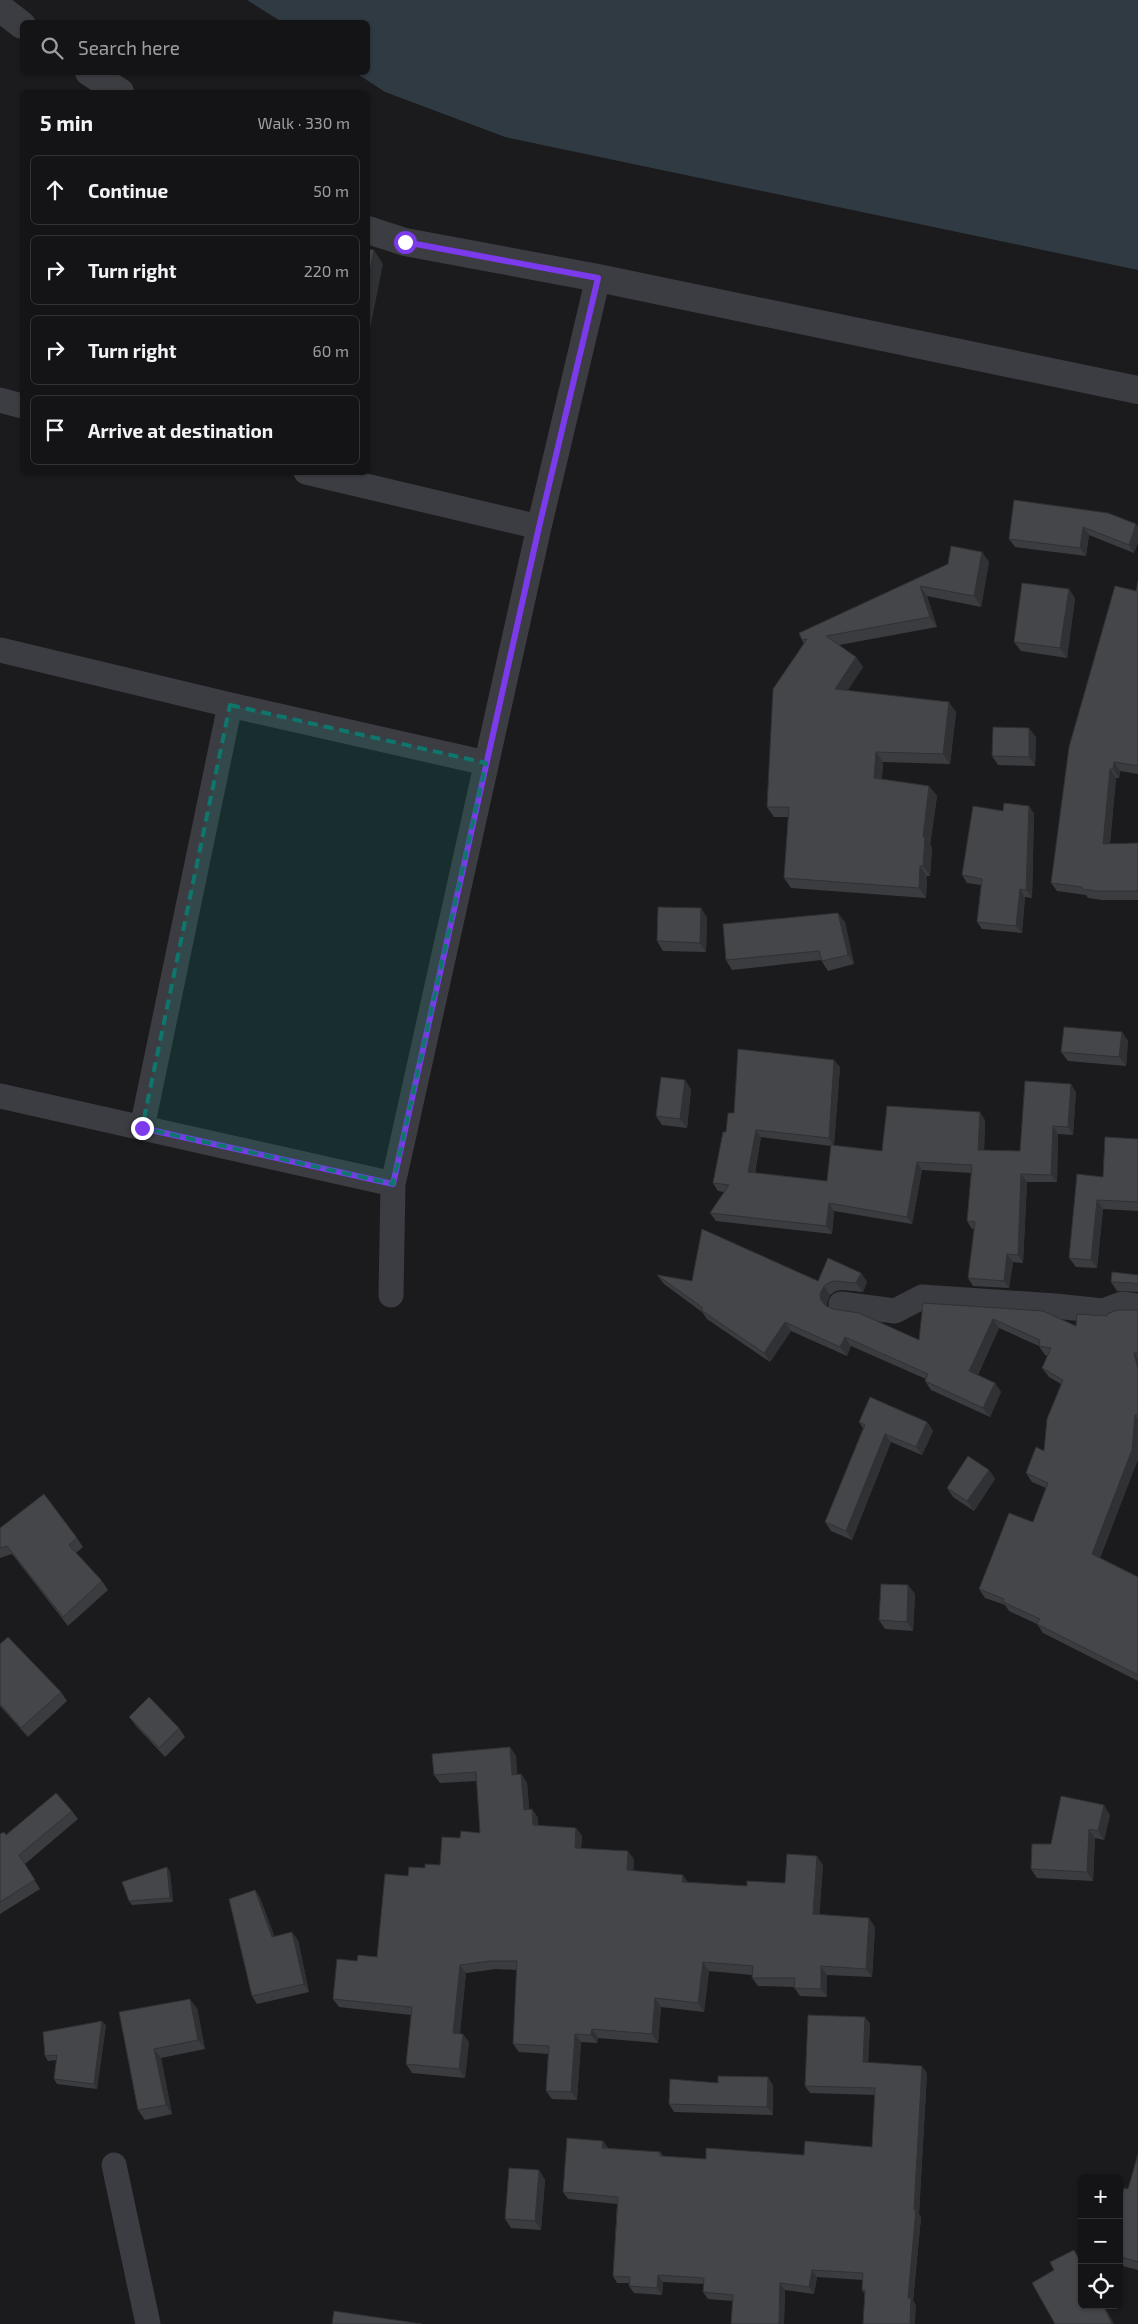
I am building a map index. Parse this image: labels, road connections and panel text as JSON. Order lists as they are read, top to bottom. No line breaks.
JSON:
{"page":{"search":"Search here","heading":["5 min","Walk · 330 m"],"list":[["Continue","50 m"],["Turn right","220 m"],["Turn right","60 m"],"Arrive at destination"],"map_buttons":["+","−"]}}
